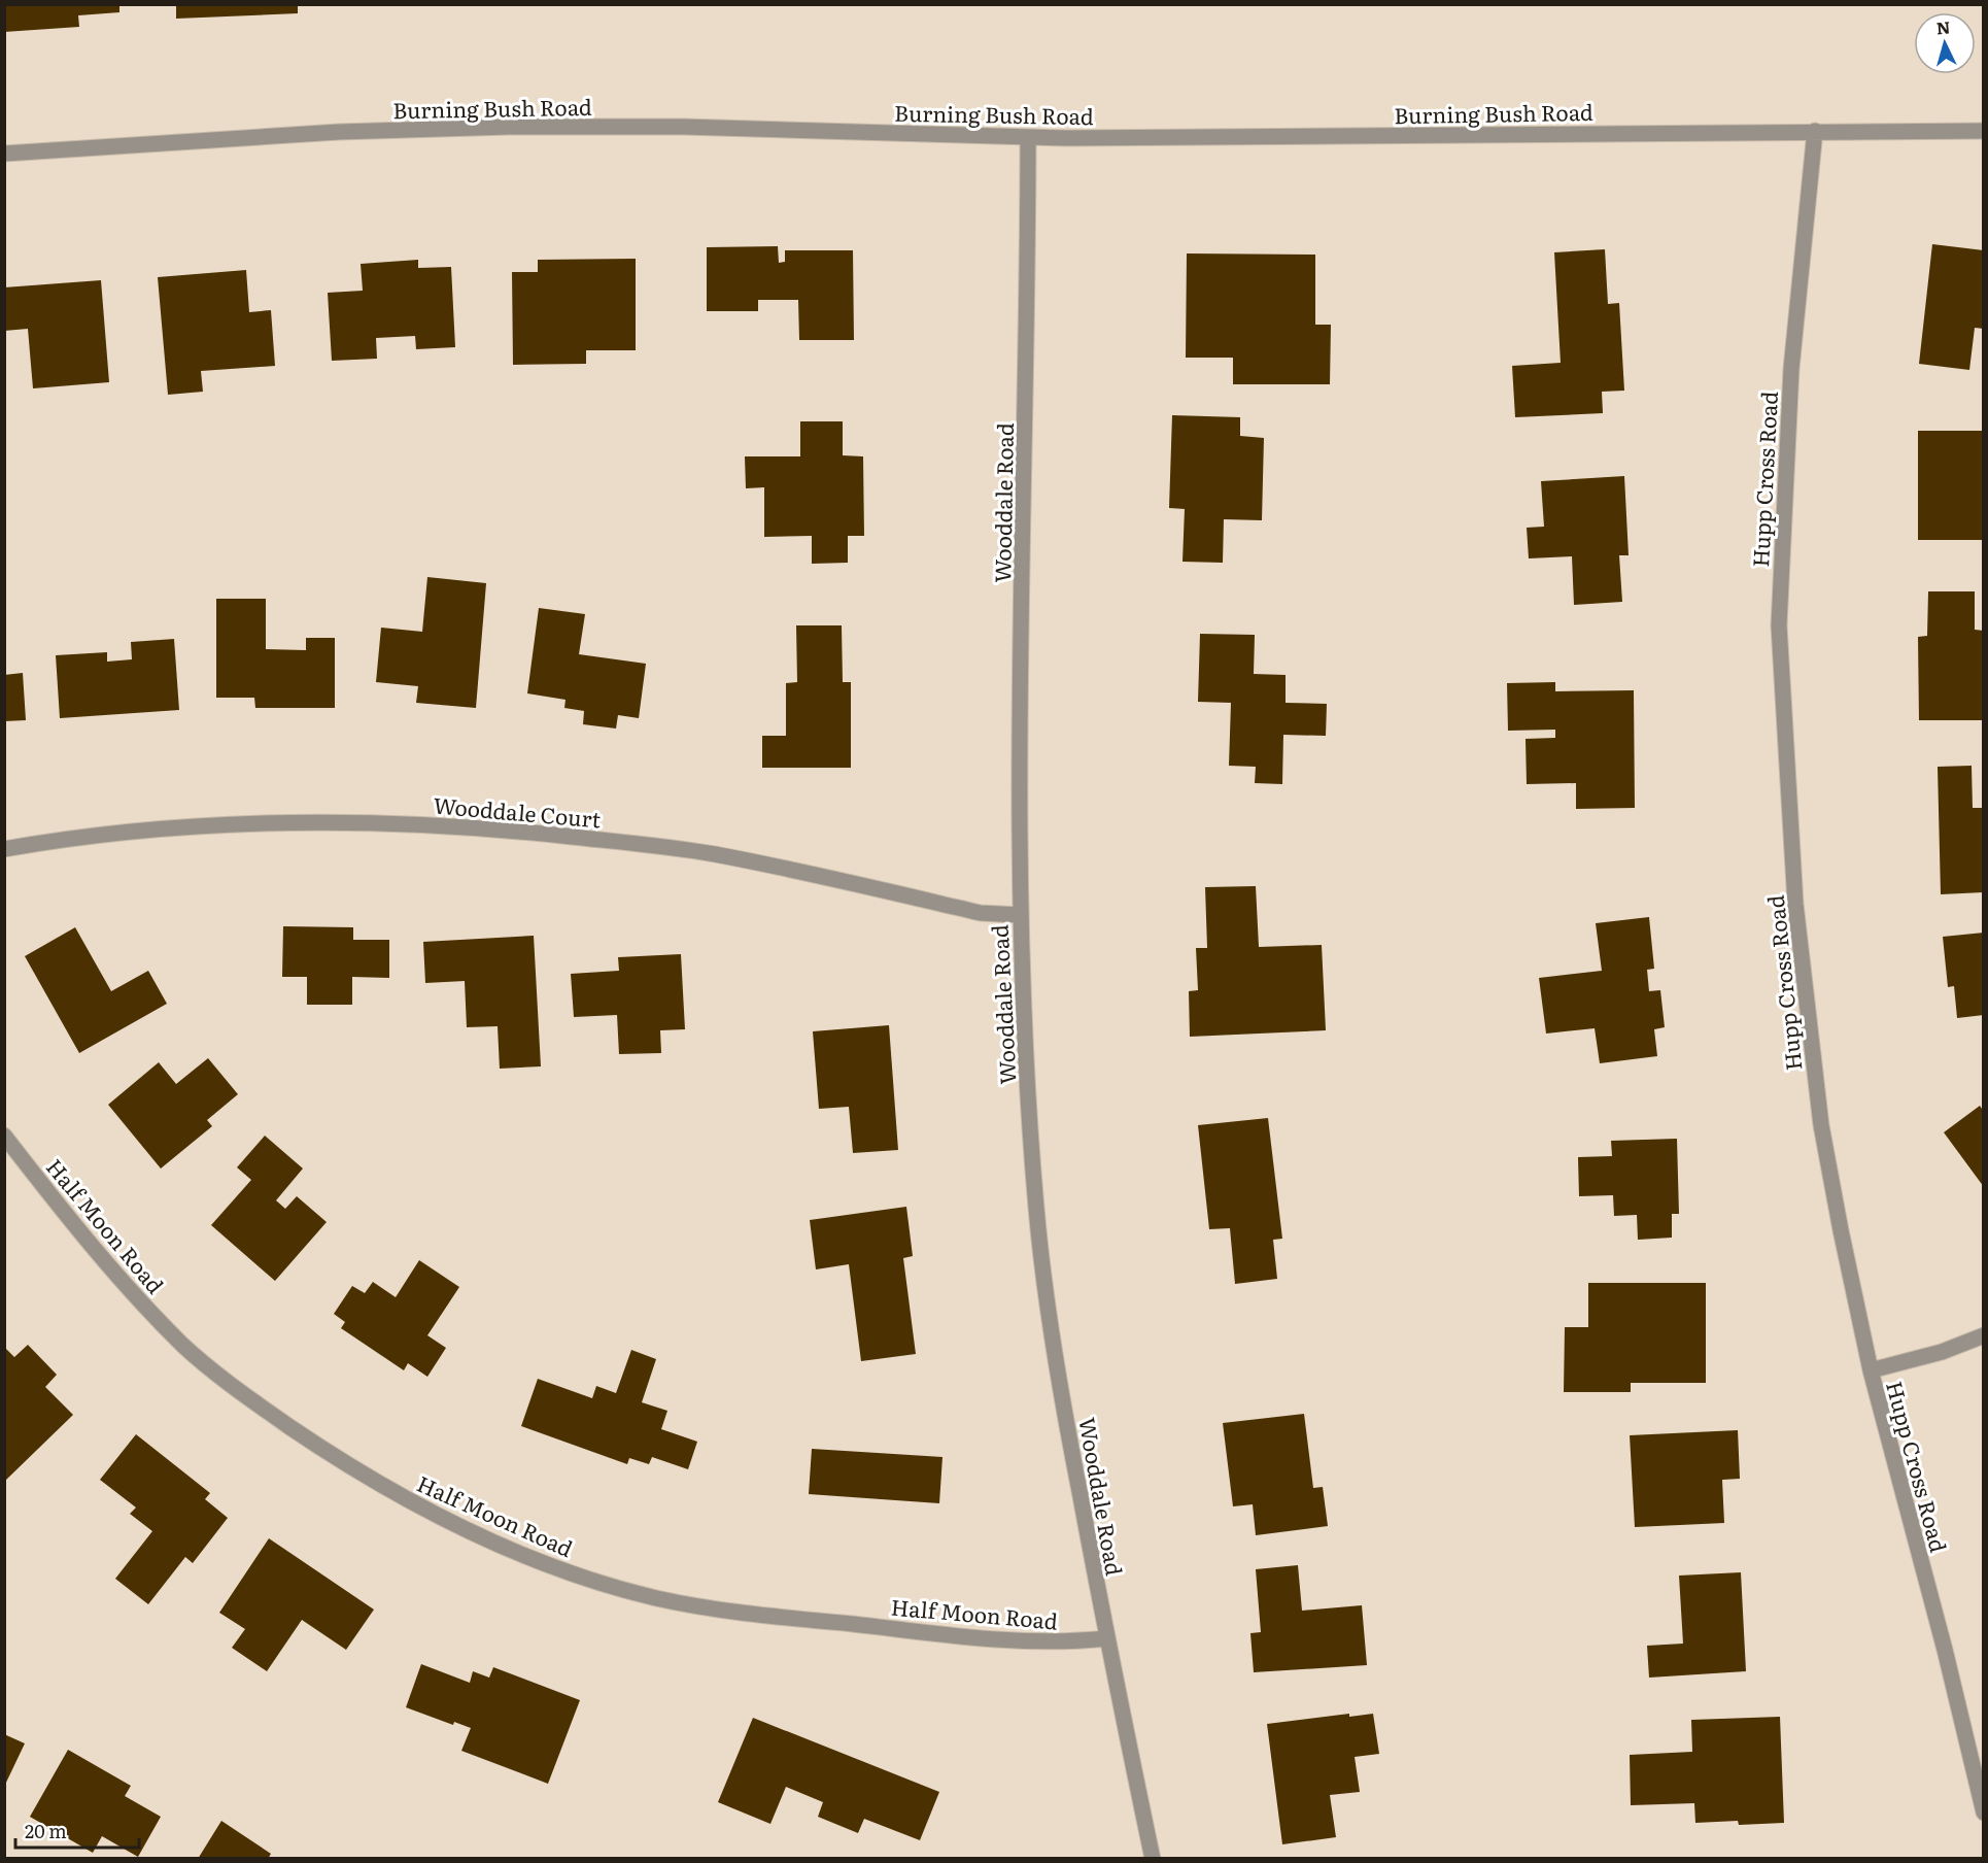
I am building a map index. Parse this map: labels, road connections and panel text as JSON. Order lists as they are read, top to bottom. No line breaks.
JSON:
{"streets":{"street":["Burning Bush Road","Hupp Cross Road","Wooddale Road","Wooddale Court","Half Moon Road"]},"crossings":[["Burning Bush Road","Hupp Cross Road"],["Burning Bush Road","Wooddale Road"],["Wooddale Road","Wooddale Court"],["Wooddale Road","Half Moon Road"]],"scale_bar":"20 m","north":"top"}
